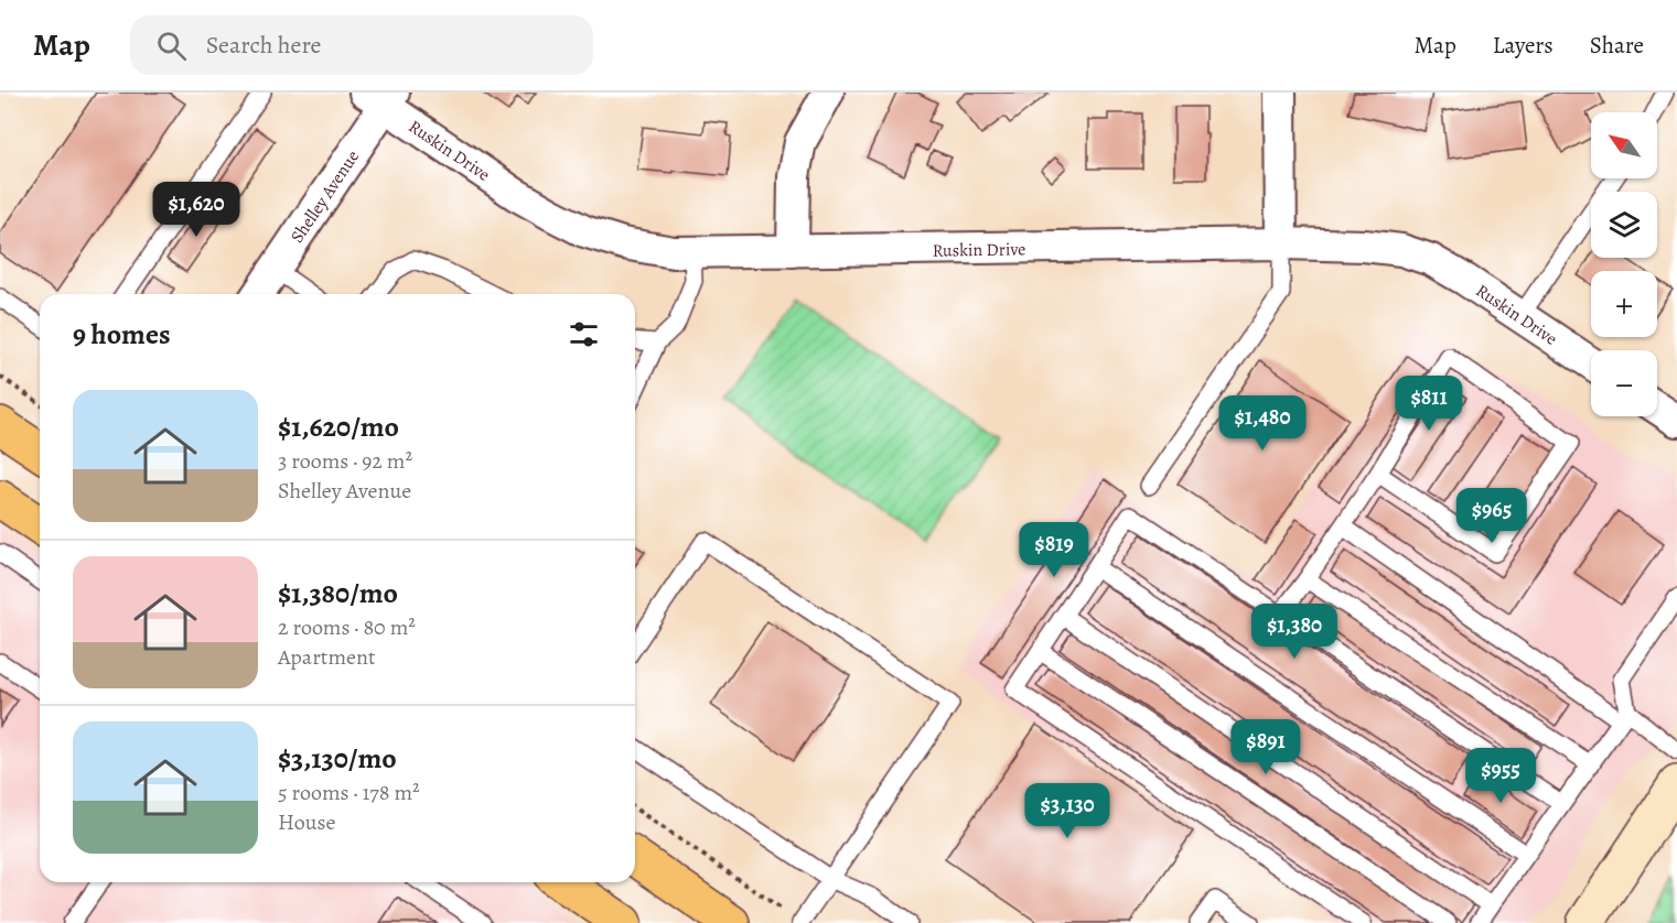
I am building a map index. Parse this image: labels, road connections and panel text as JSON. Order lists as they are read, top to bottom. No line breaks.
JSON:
{"streets":{"street":["Ruskin Drive","Shelley Avenue"]},"crossings":[["Ruskin Drive","Shelley Avenue"]],"north":"top left","page":{"header":"Map","search":"Search here","nav":["Map","Layers","Share"],"map_buttons":["+","−"],"price":["$1,620","$811","$1,480","$965","$819","$1,380","$891","$955","$3,130"],"heading":"9 homes","list":[{"name":"$1,620/mo","note":"3 rooms · 92 m² · Shelley Avenue"},{"name":"$1,380/mo","note":"2 rooms · 80 m² · Apartment"},{"name":"$3,130/mo","note":"5 rooms · 178 m² · House"}]}}
